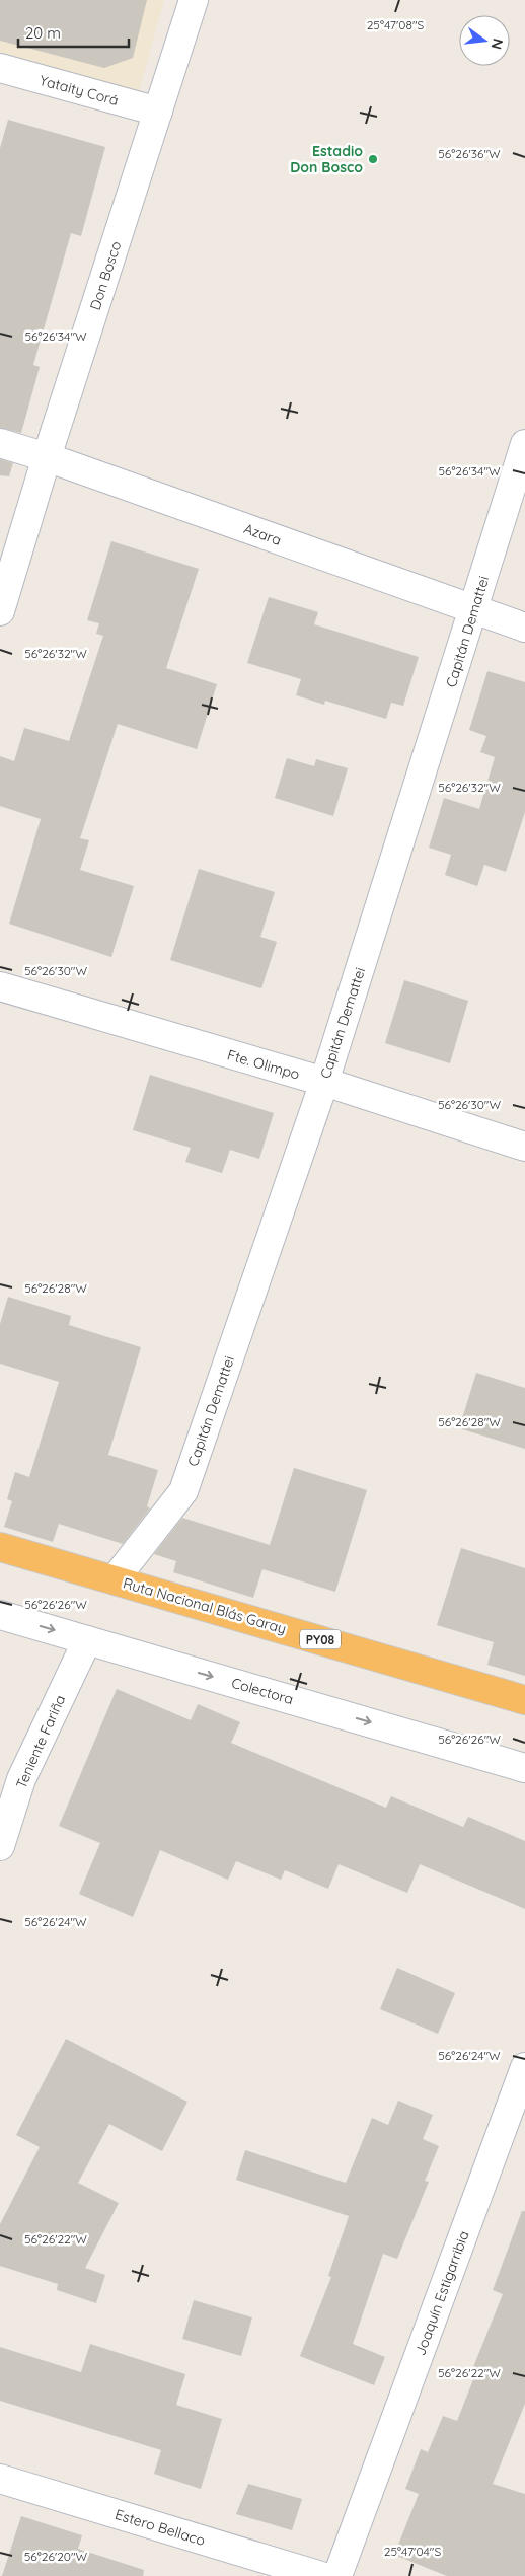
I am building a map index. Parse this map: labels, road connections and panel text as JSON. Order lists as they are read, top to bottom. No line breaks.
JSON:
{"streets":{"highway":["Ruta Nacional Blás Garay","PY08"],"street":["Yataity Corá","Don Bosco","Azara","Capitán Demattei","Fte. Olimpo","Colectora","Teniente Fariña","Joaquín Estigarribia","Estero Bellaco"]},"crossings":[["Yataity Corá","Don Bosco"],["Don Bosco","Azara"],["Azara","Capitán Demattei"],["Capitán Demattei","Fte. Olimpo"],["Capitán Demattei","Ruta Nacional Blás Garay"],["Colectora","Teniente Fariña"]],"one_way":["Colectora"],"places":["Estadio Don Bosco"],"scale_bar":"20 m","north":"right","coordinates":["25°47'08\"S","56°26'36\"W","56°26'34\"W","56°26'32\"W","56°26'30\"W","56°26'28\"W","56°26'26\"W","56°26'24\"W","56°26'22\"W","25°47'04\"S","56°26'20\"W"]}
